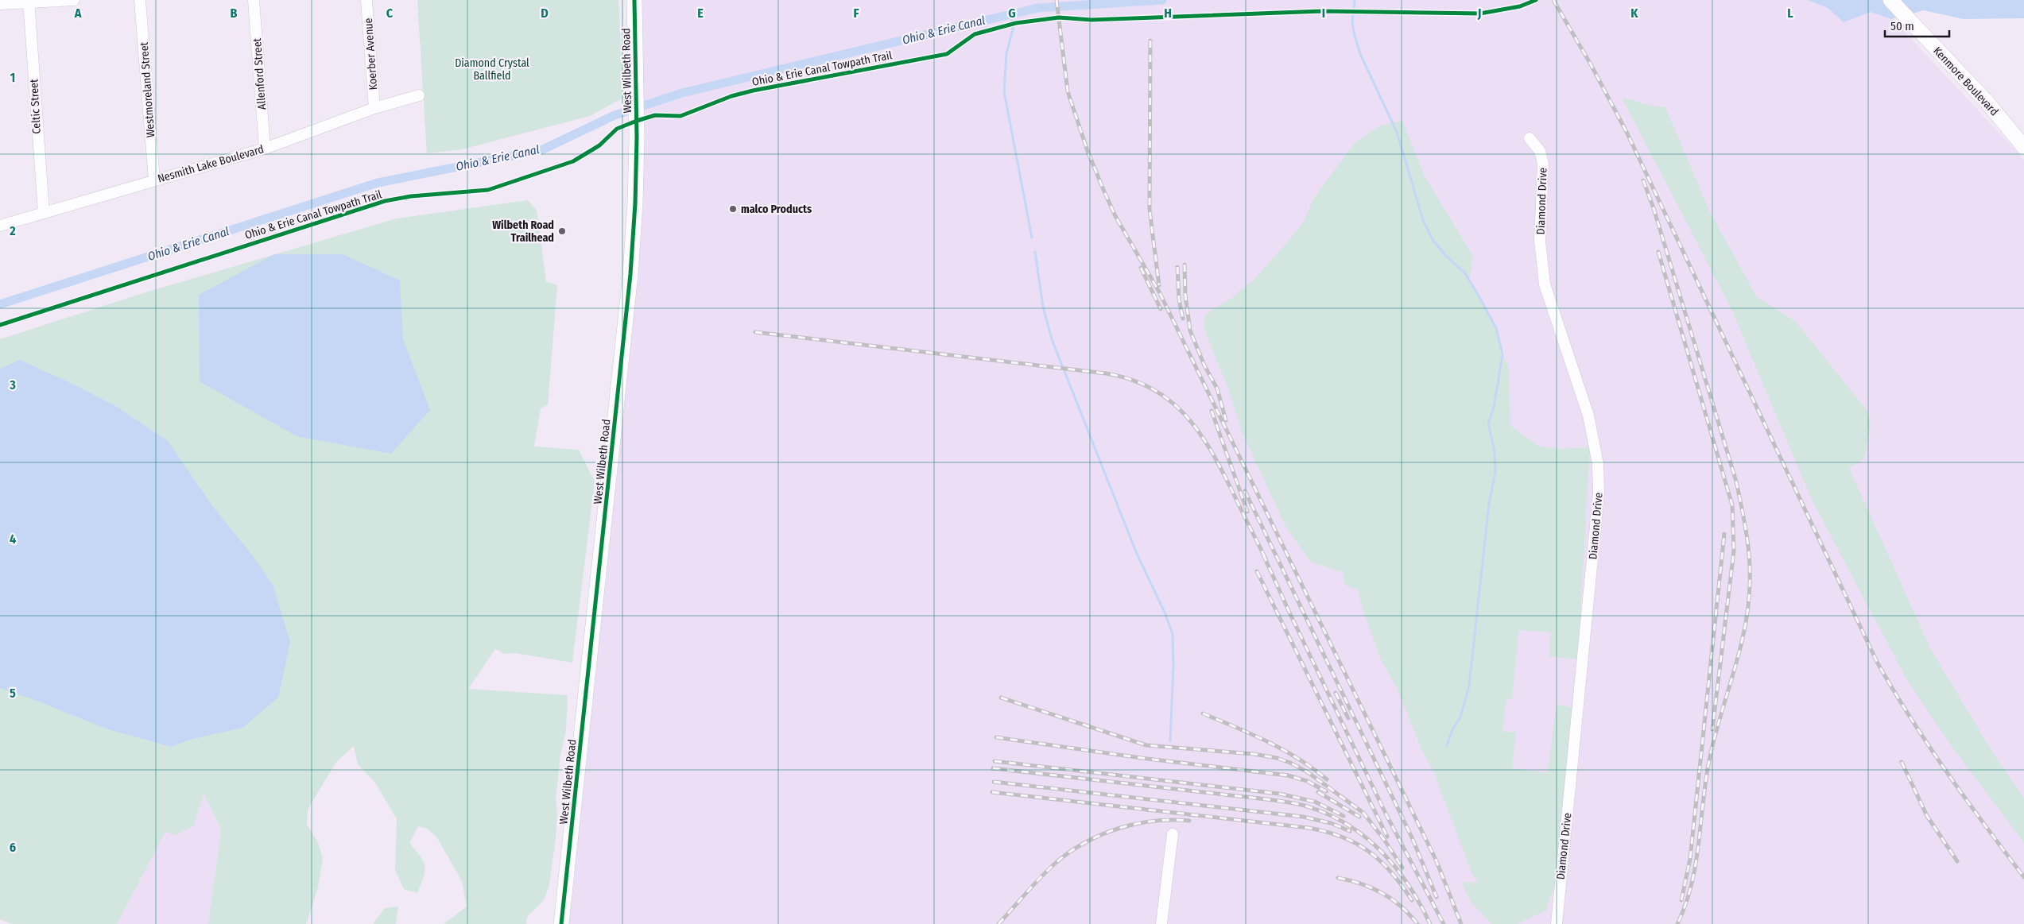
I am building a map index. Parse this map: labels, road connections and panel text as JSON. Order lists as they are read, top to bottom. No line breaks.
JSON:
{"streets":{"main road":["West Wilbeth Road","Kenmore Boulevard"],"street":["Koerber Avenue","Allenford Street","Westmoreland Street","Celtic Street","Nesmith Lake Boulevard","Diamond Drive"],"cycle path":["Ohio & Erie Canal Towpath Trail"]},"crossings":[["Koerber Avenue","Nesmith Lake Boulevard"],["Allenford Street","Nesmith Lake Boulevard"],["Westmoreland Street","Nesmith Lake Boulevard"],["Celtic Street","Nesmith Lake Boulevard"]],"water":["Ohio & Erie Canal"],"parks":["Diamond Crystal Ballfield"],"places":["malco Products","Wilbeth Road Trailhead"],"scale_bar":"50 m","grid":{"columns":["A","B","C","D","E","F","G","H","I","J","K","L"],"rows":["1","2","3","4","5","6"]}}
